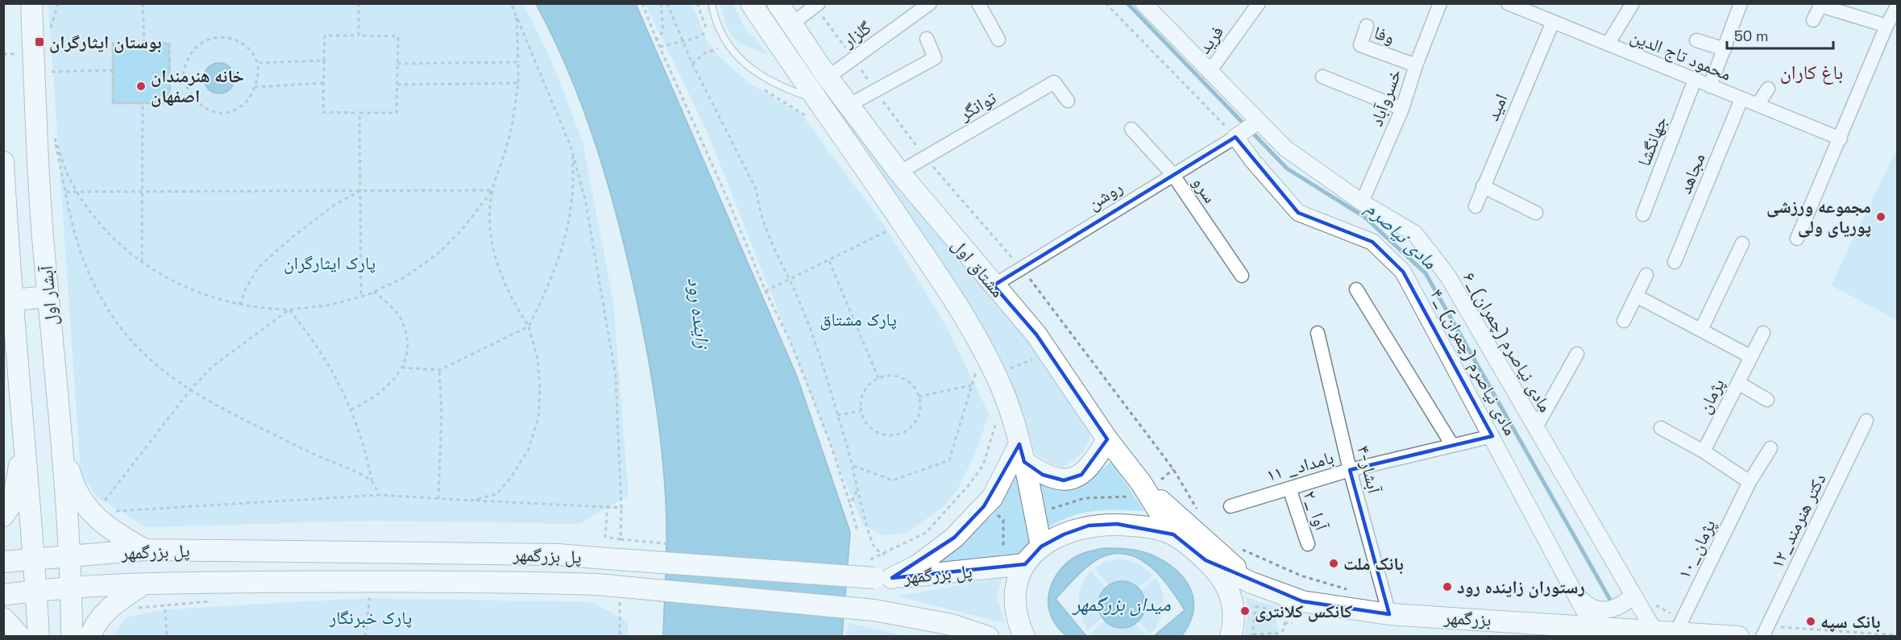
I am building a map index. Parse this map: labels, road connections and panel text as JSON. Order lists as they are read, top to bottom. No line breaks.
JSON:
{"streets":{"main road":["مشتاق اول","آبشار اول","پل بزرگمهر","بزرگمهر"],"street":["گلزار","وفا","فرید","محمود تاج الدین","خسروآباد","توانگر","امید","جهانگشا","مجاهد","سرو","روشن","۶_مادی نیاصرم (چمران)","۴_ مادی نیاصرم (چمران)","پژمان","۱۱ _بامداد","۴-آبشار","۲_ آوا","۱۲_دکتر هنرمند","۱۰_پژمان"]},"crossings":[["گلزار","مشتاق اول"],["وفا","خسروآباد"],["فرید","۶_مادی نیاصرم (چمران)"],["محمود تاج الدین","امید"],["محمود تاج الدین","جهانگشا"],["محمود تاج الدین","مجاهد"],["خسروآباد","۶_مادی نیاصرم (چمران)"],["توانگر","مشتاق اول"],["سرو","روشن"],["روشن","مشتاق اول"],["روشن","۴_ مادی نیاصرم (چمران)"],["مشتاق اول","پل بزرگمهر"],["آبشار اول","پل بزرگمهر"],["۶_مادی نیاصرم (چمران)","بزرگمهر"],["۴_ مادی نیاصرم (چمران)","۱۱ _بامداد"],["۴_ مادی نیاصرم (چمران)","بزرگمهر"],["۱۱ _بامداد","۴-آبشار"],["۱۱ _بامداد","۲_ آوا"],["۴-آبشار","بزرگمهر"],["۱۰_پژمان","بزرگمهر"]],"districts":["باغ کاران"],"water":["مادی نیاصرم","زاینده رود","میدان بزرگمهر"],"parks":["پارک ایثارگران","پارک مشتاق","پارک خبرنگار"],"places":{"transit":["بوستان ایثارگران"],"other":["خانه هنرمندان اصفهان","مجموعه ورزشی پوریای ولی","بانک ملت","رستوران زاینده رود","کانکس کلانتری","بانک سپه"]},"scale_bar":"50 m"}
